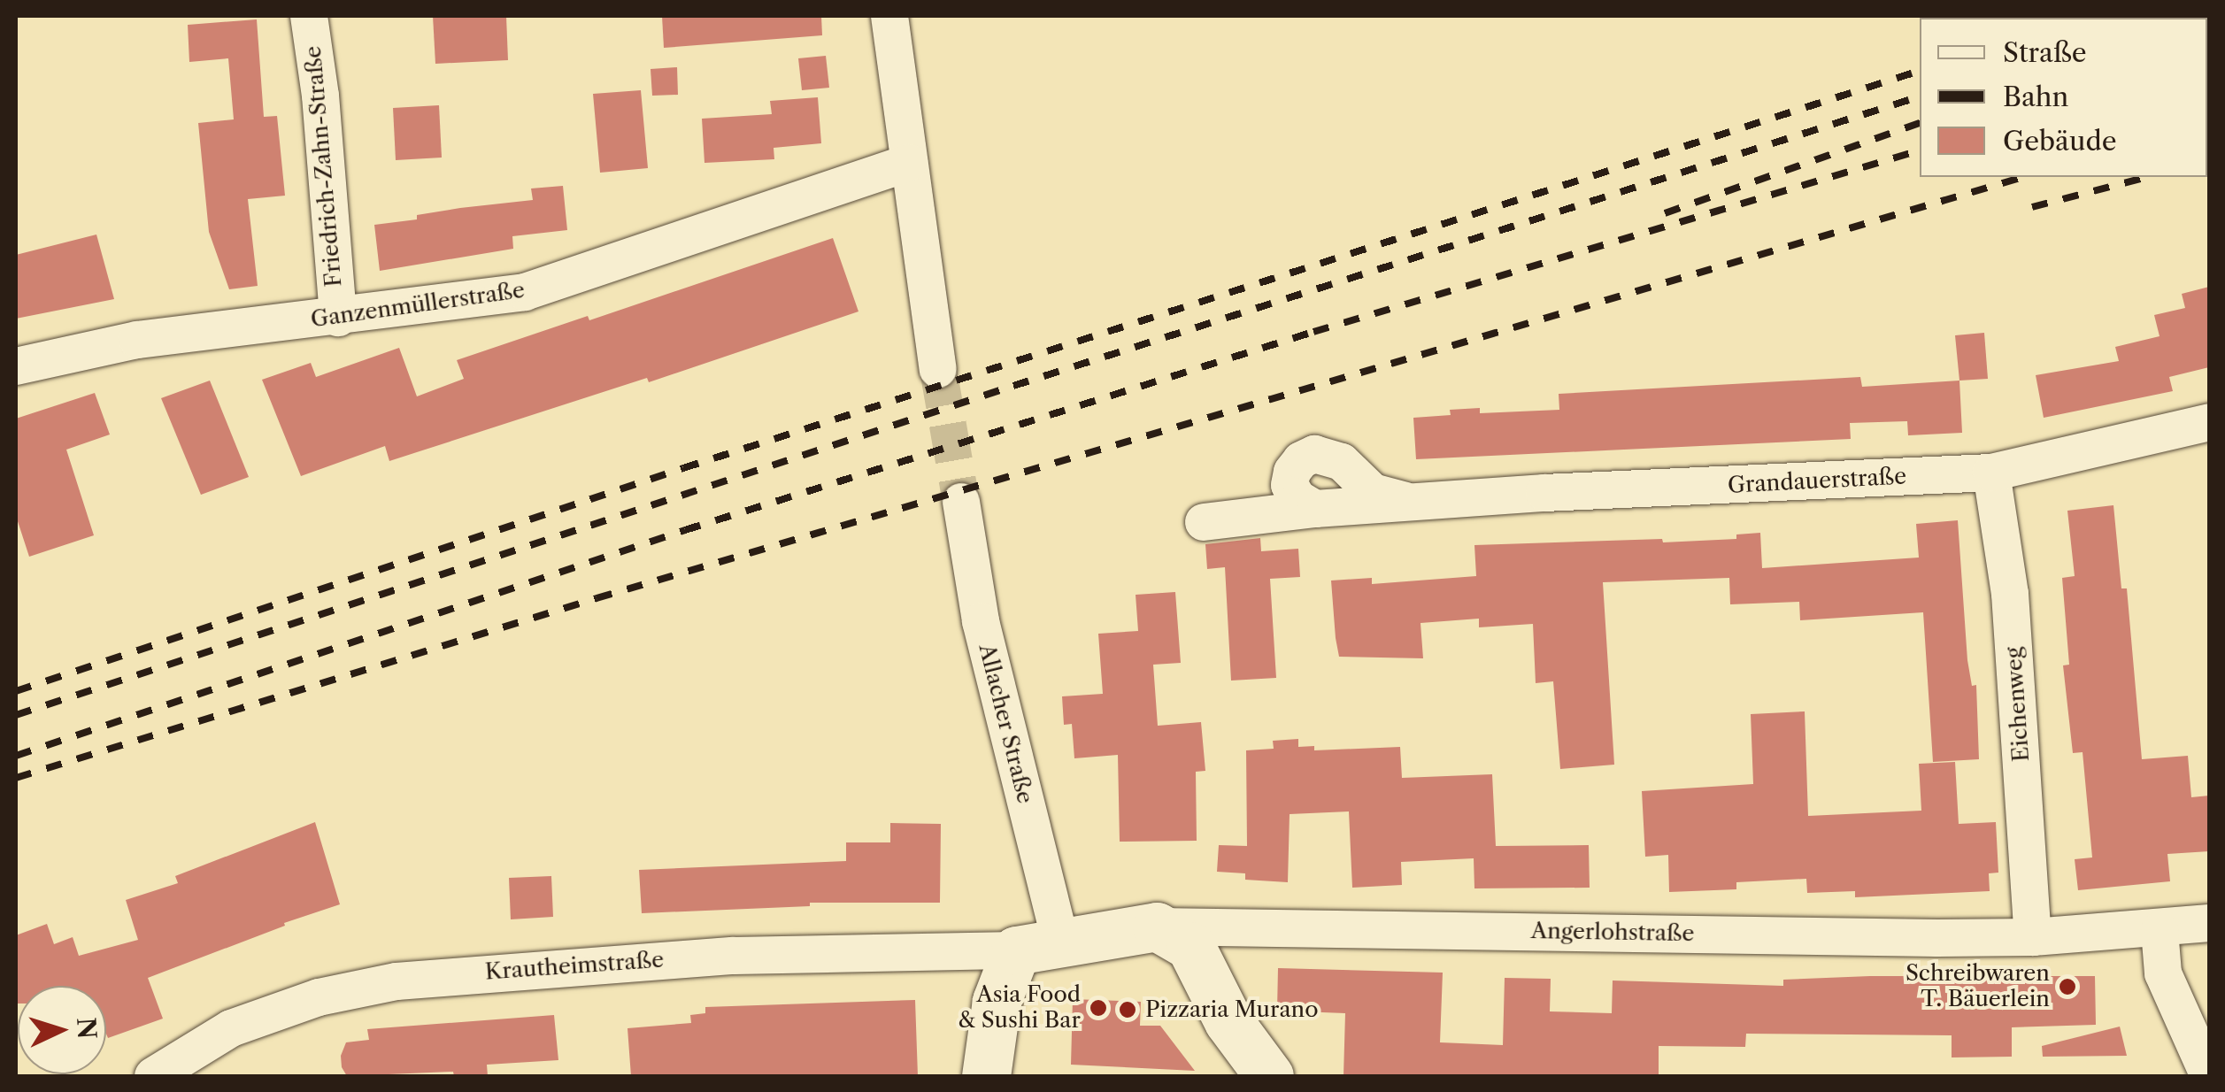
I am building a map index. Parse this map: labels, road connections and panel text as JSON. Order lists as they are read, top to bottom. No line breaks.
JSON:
{"streets":{"street":["Friedrich-Zahn-Straße","Ganzenmüllerstraße","Grandauerstraße","Eichenweg","Allacher Straße","Angerlohstraße","Krautheimstraße"]},"crossings":[["Friedrich-Zahn-Straße","Ganzenmüllerstraße"],["Grandauerstraße","Eichenweg"],["Eichenweg","Angerlohstraße"],["Allacher Straße","Angerlohstraße"],["Allacher Straße","Krautheimstraße"],["Angerlohstraße","Krautheimstraße"]],"places":["Schreibwaren T. Bäuerlein","Asia Food & Sushi Bar","Pizzaria Murano"],"legend":["Straße","Bahn","Gebäude"],"north":"right"}
